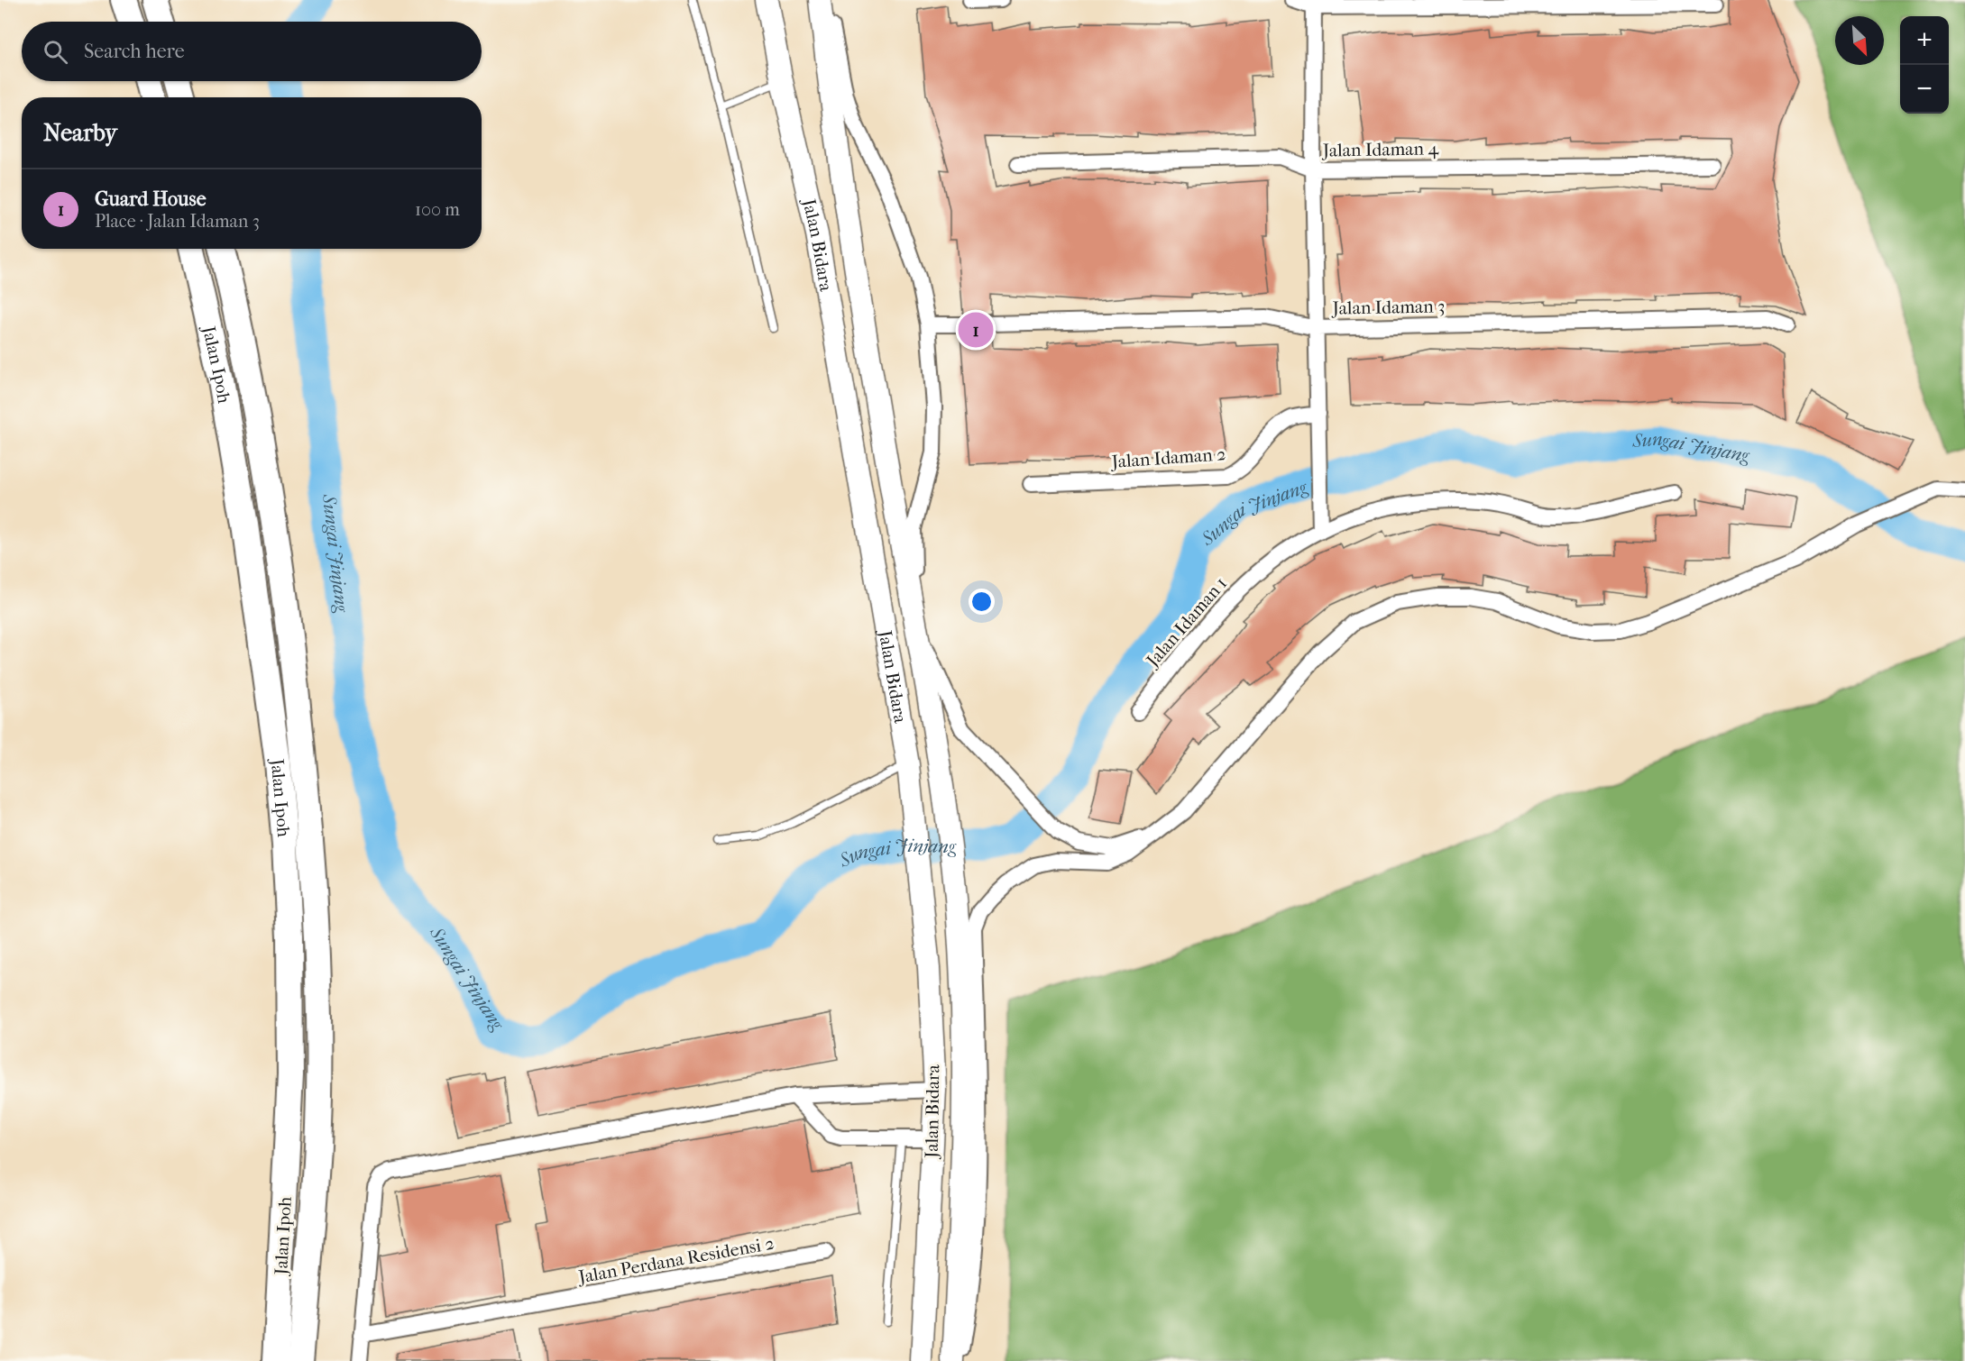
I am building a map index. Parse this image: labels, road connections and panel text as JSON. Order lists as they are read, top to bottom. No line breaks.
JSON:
{"streets":{"highway":["Jalan Ipoh"],"main road":["Jalan Bidara"],"street":["Jalan Idaman 4","Jalan Idaman 3","Jalan Idaman 2","Jalan Idaman 1","Jalan Perdana Residensi 2"]},"water":["Sungai Jinjang"],"north":"bottom right","page":{"map_buttons":["+","−"],"search":"Search here","heading":"Nearby","list":[{"mark":"1","name":"Guard House","note":"Place · Jalan Idaman 3","value":"100 m"}],"pins":"1"}}
